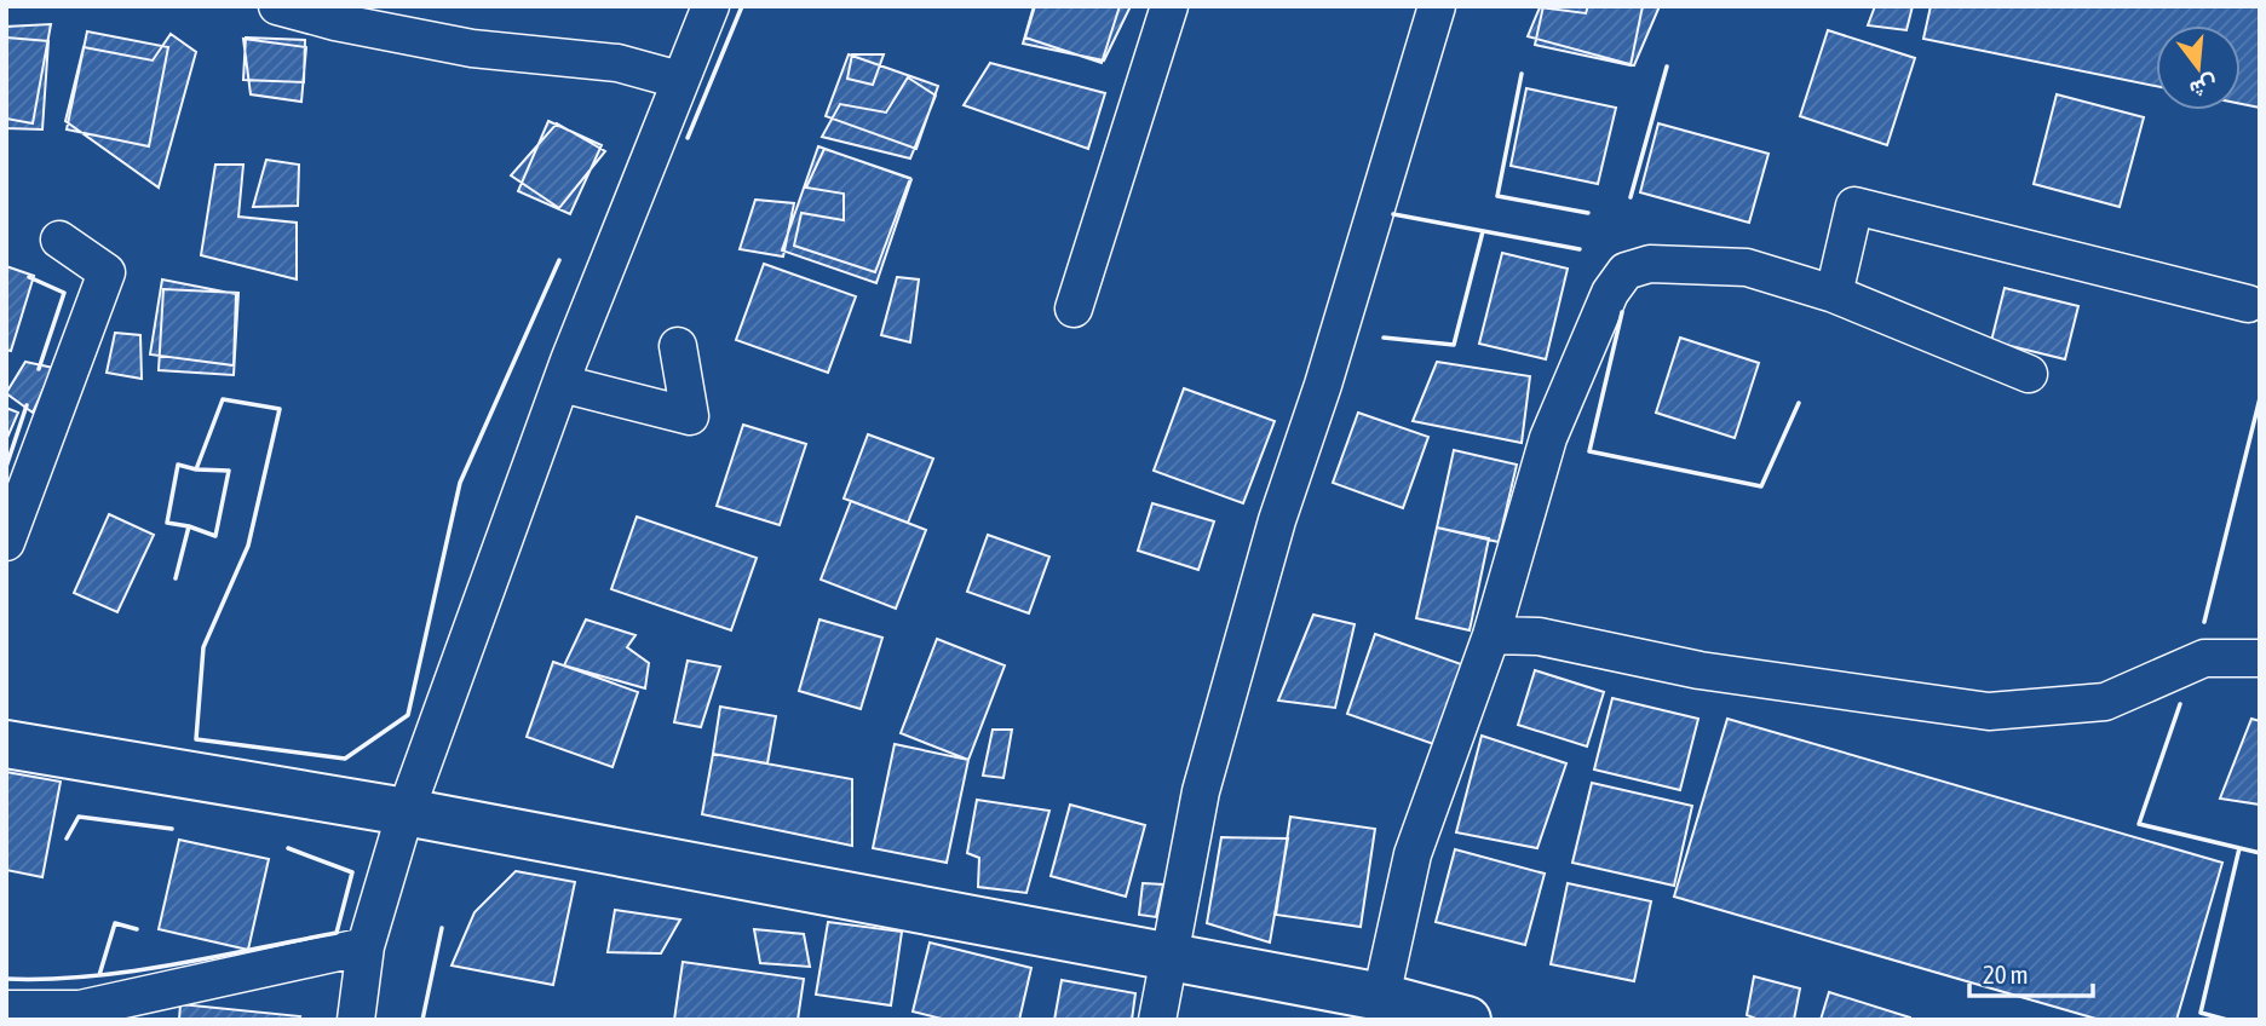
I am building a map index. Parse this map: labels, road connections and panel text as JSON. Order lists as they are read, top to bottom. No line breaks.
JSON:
{"scale_bar":"20 m","north":"bottom"}
